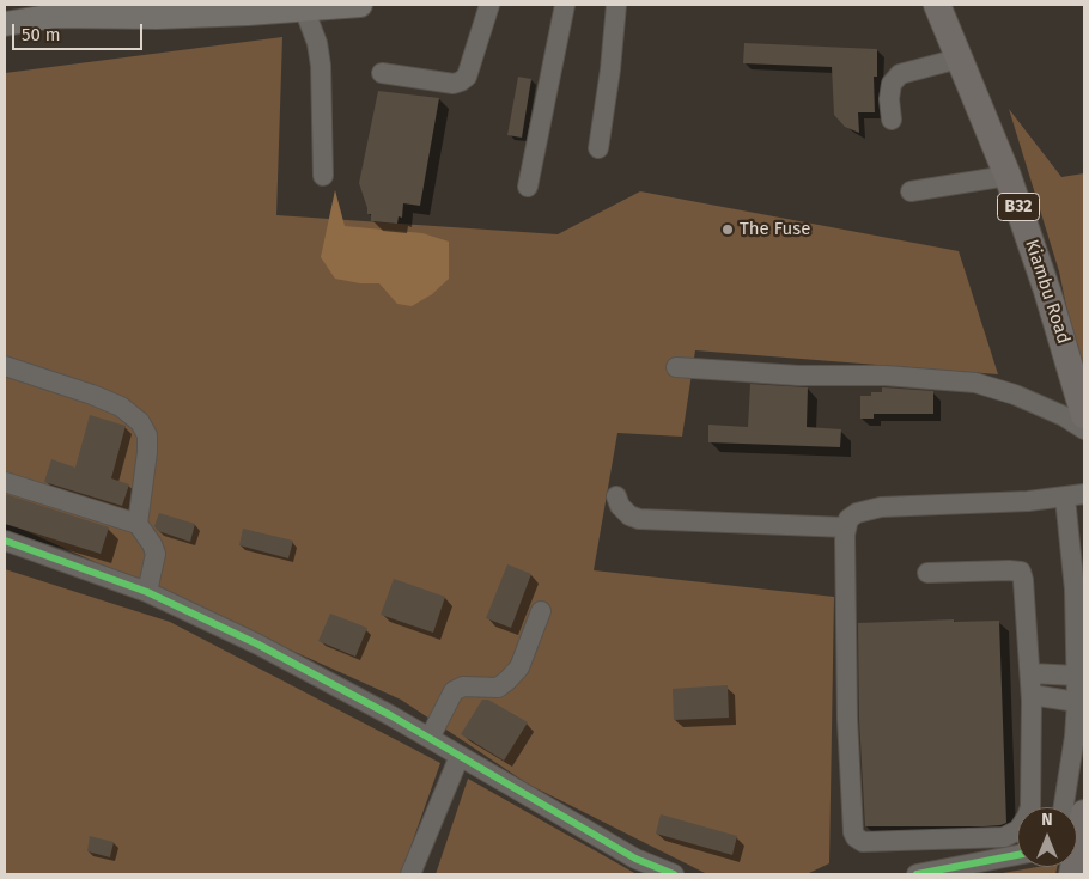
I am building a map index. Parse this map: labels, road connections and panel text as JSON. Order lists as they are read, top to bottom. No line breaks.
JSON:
{"streets":{"highway":["B32","Kiambu Road"]},"places":["The Fuse"],"scale_bar":"50 m","north":"top"}
